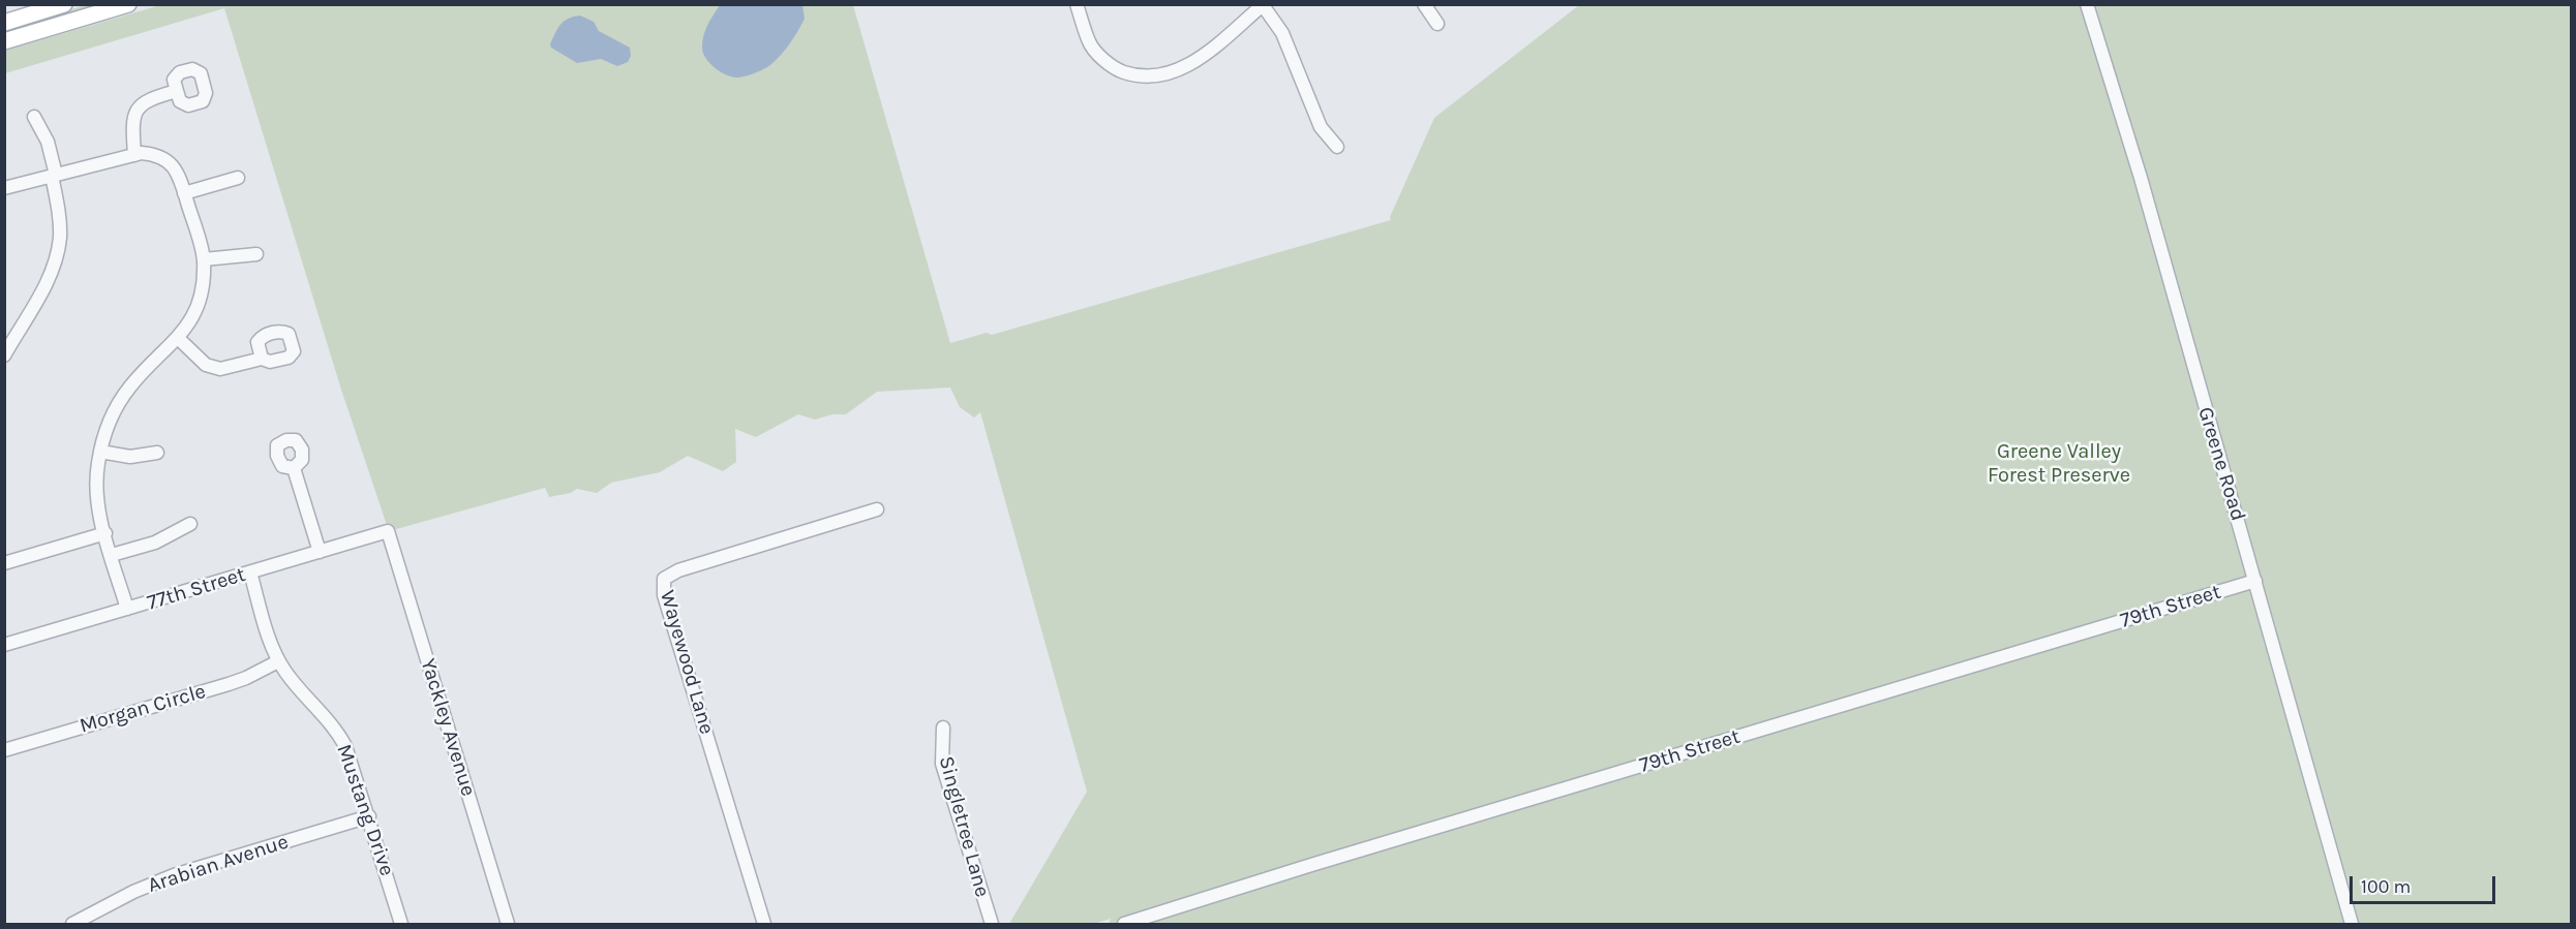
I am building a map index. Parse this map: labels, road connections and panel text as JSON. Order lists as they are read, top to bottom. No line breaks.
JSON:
{"streets":{"street":["Greene Road","77th Street","79th Street","Wayewood Lane","Morgan Circle","Yackley Avenue","Mustang Drive","Singletree Lane","Arabian Avenue"]},"crossings":[["Greene Road","79th Street"],["77th Street","Yackley Avenue"],["77th Street","Mustang Drive"],["Morgan Circle","Mustang Drive"],["Mustang Drive","Arabian Avenue"]],"parks":["Greene Valley Forest Preserve"],"scale_bar":"100 m"}
